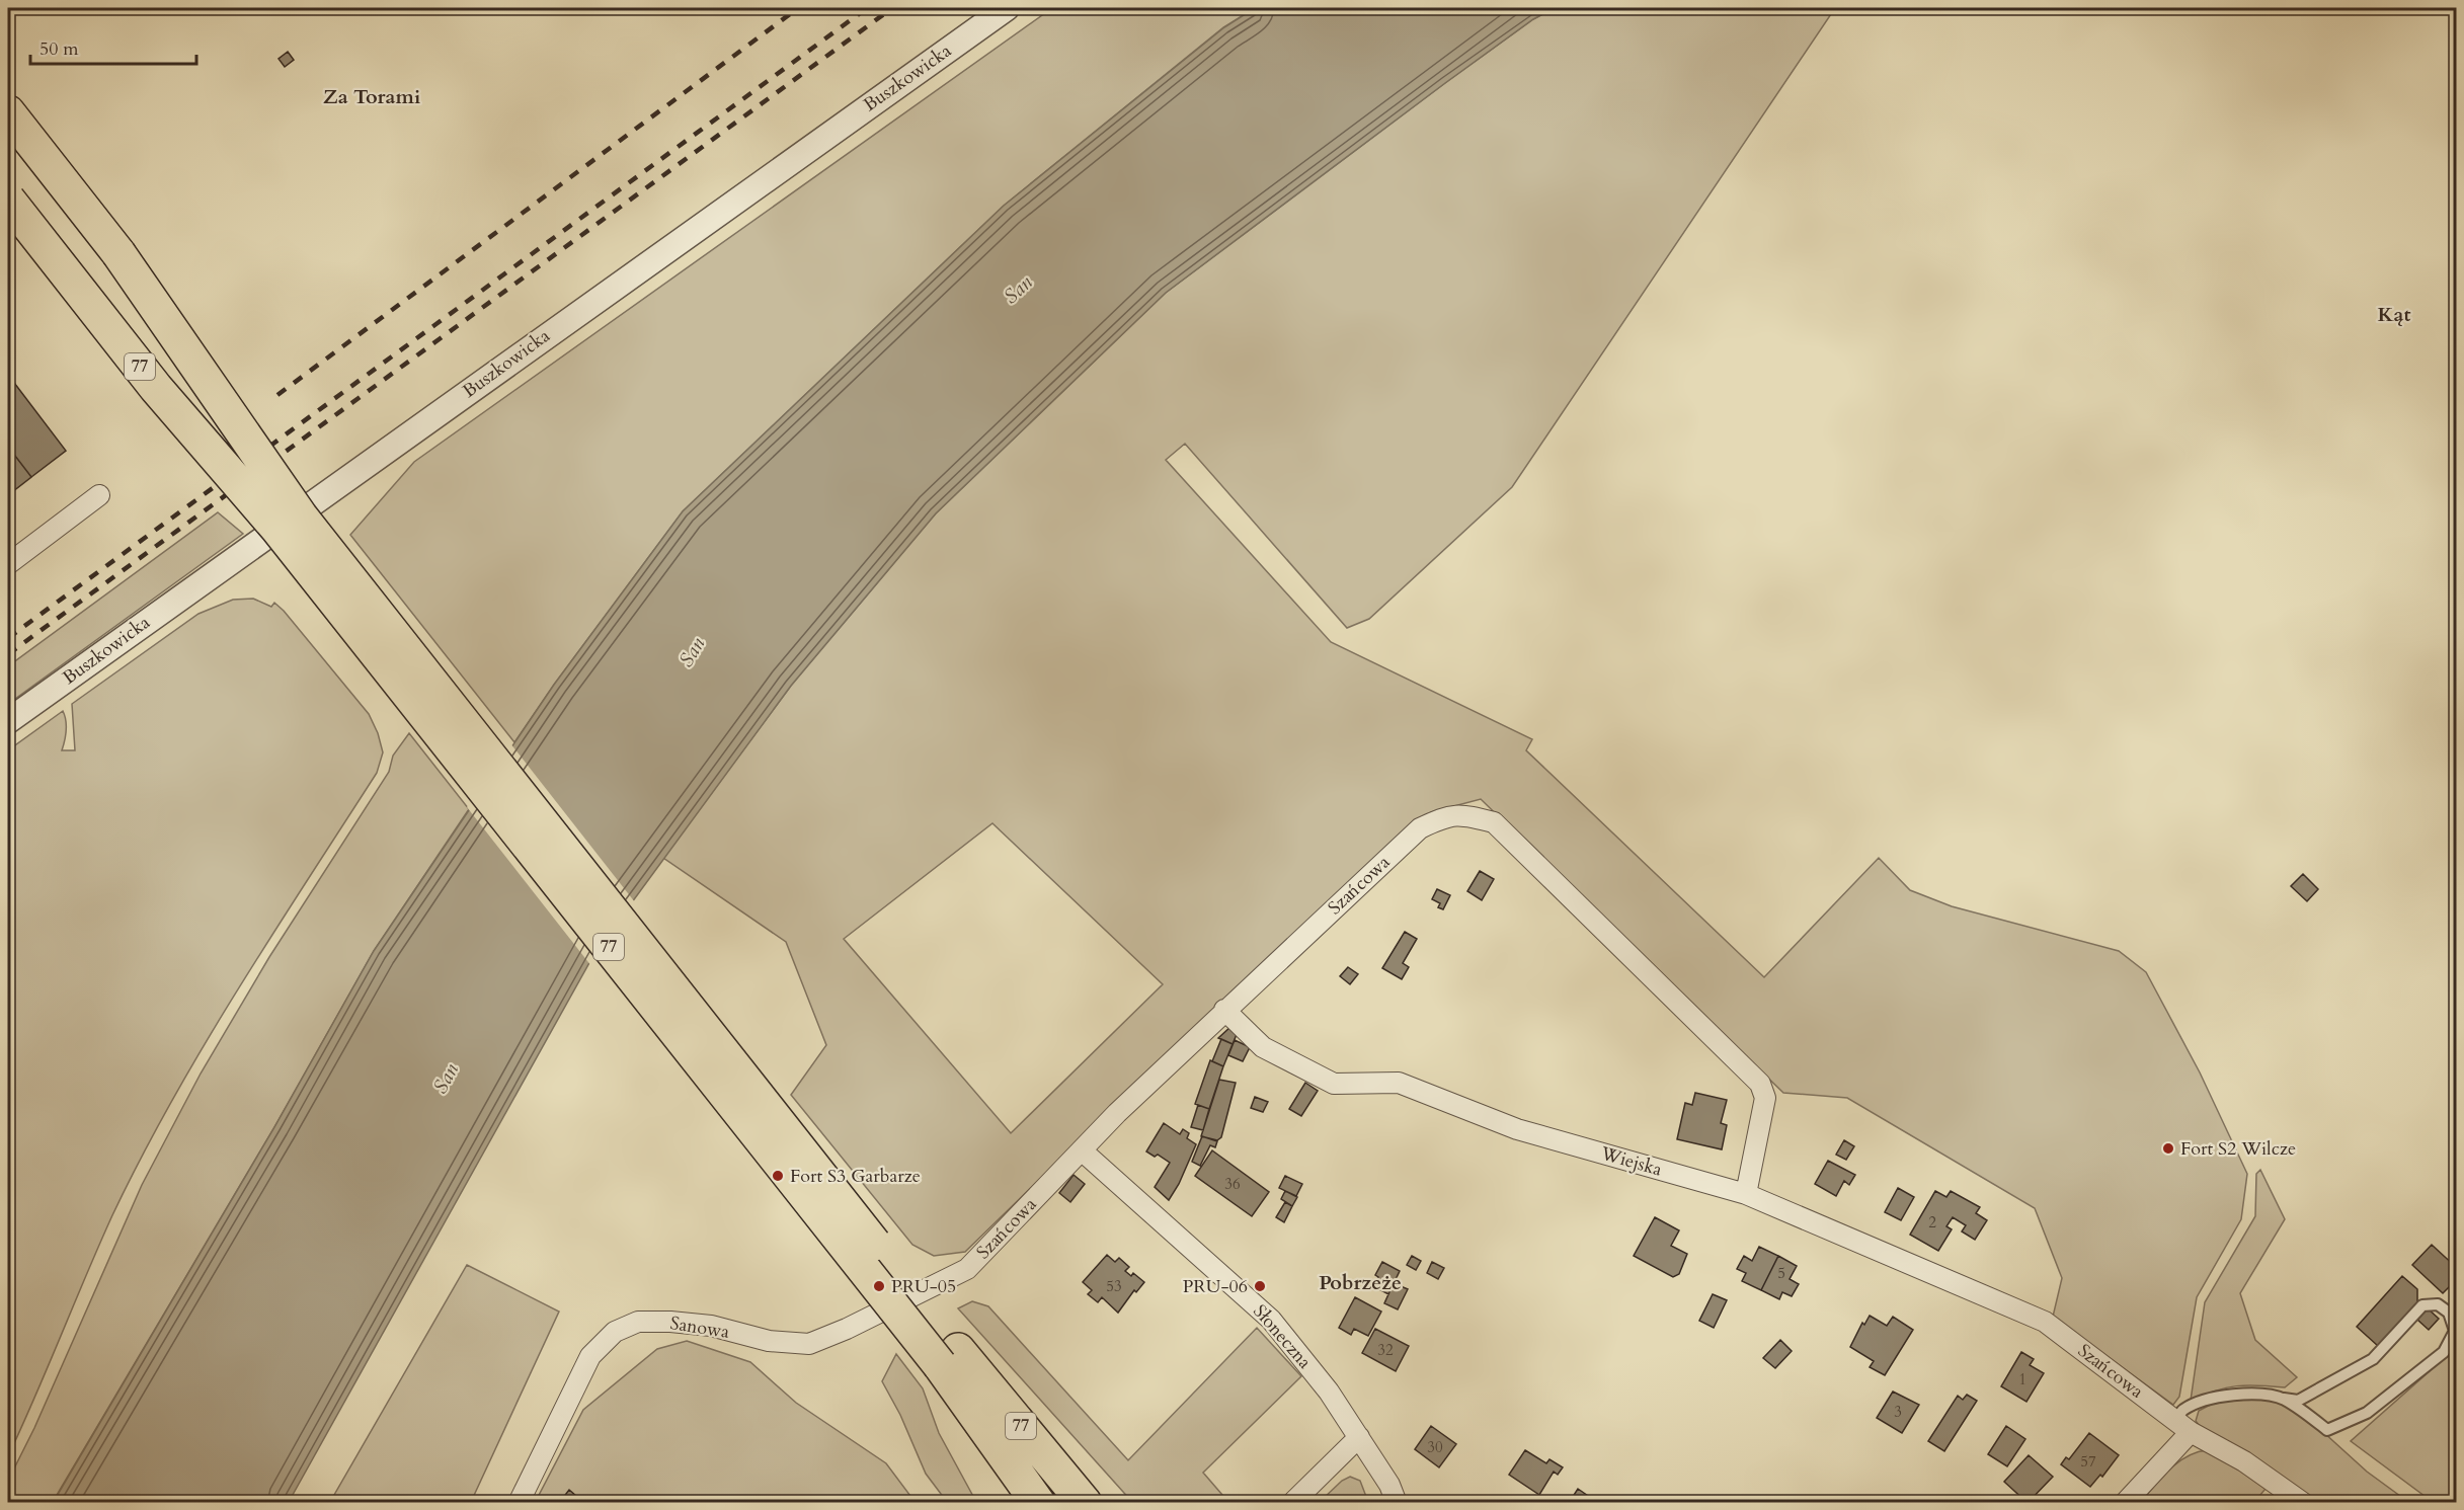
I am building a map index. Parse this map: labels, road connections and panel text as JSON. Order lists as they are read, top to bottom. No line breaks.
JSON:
{"streets":{"highway":["77"],"street":["Buszkowicka","Szańcowa","Wiejska","Sanowa","Słoneczna"]},"crossings":[["Szańcowa","Wiejska"],["Szańcowa","Sanowa"],["Szańcowa","Słoneczna"]],"districts":["Za Torami","Kąt","Pobrzeże"],"water":["San"],"places":["Fort S2 Wilcze","Fort S3 Garbarze","PRU-05","PRU-06"],"house_numbers":["36","2","5","53","32","1","3","30","57"],"scale_bar":"50 m"}
